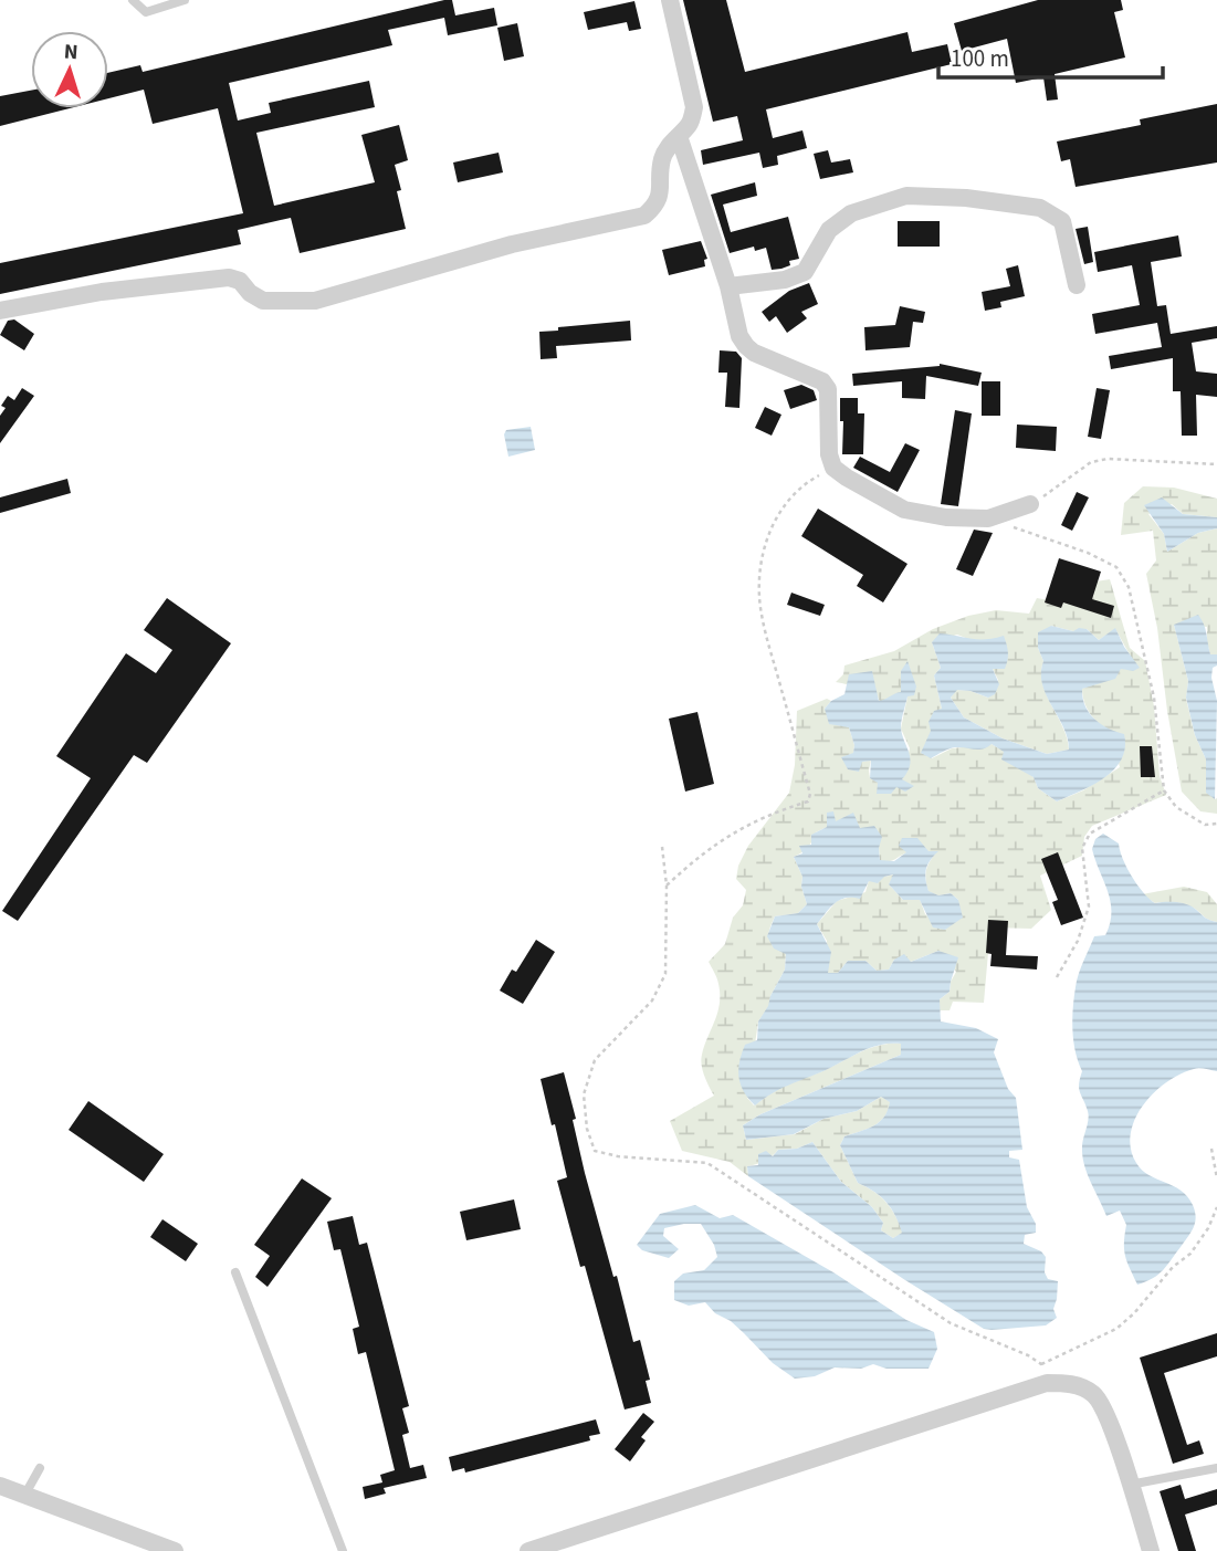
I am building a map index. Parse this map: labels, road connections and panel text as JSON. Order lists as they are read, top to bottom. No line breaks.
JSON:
{"scale_bar":"100 m","north":"top"}
